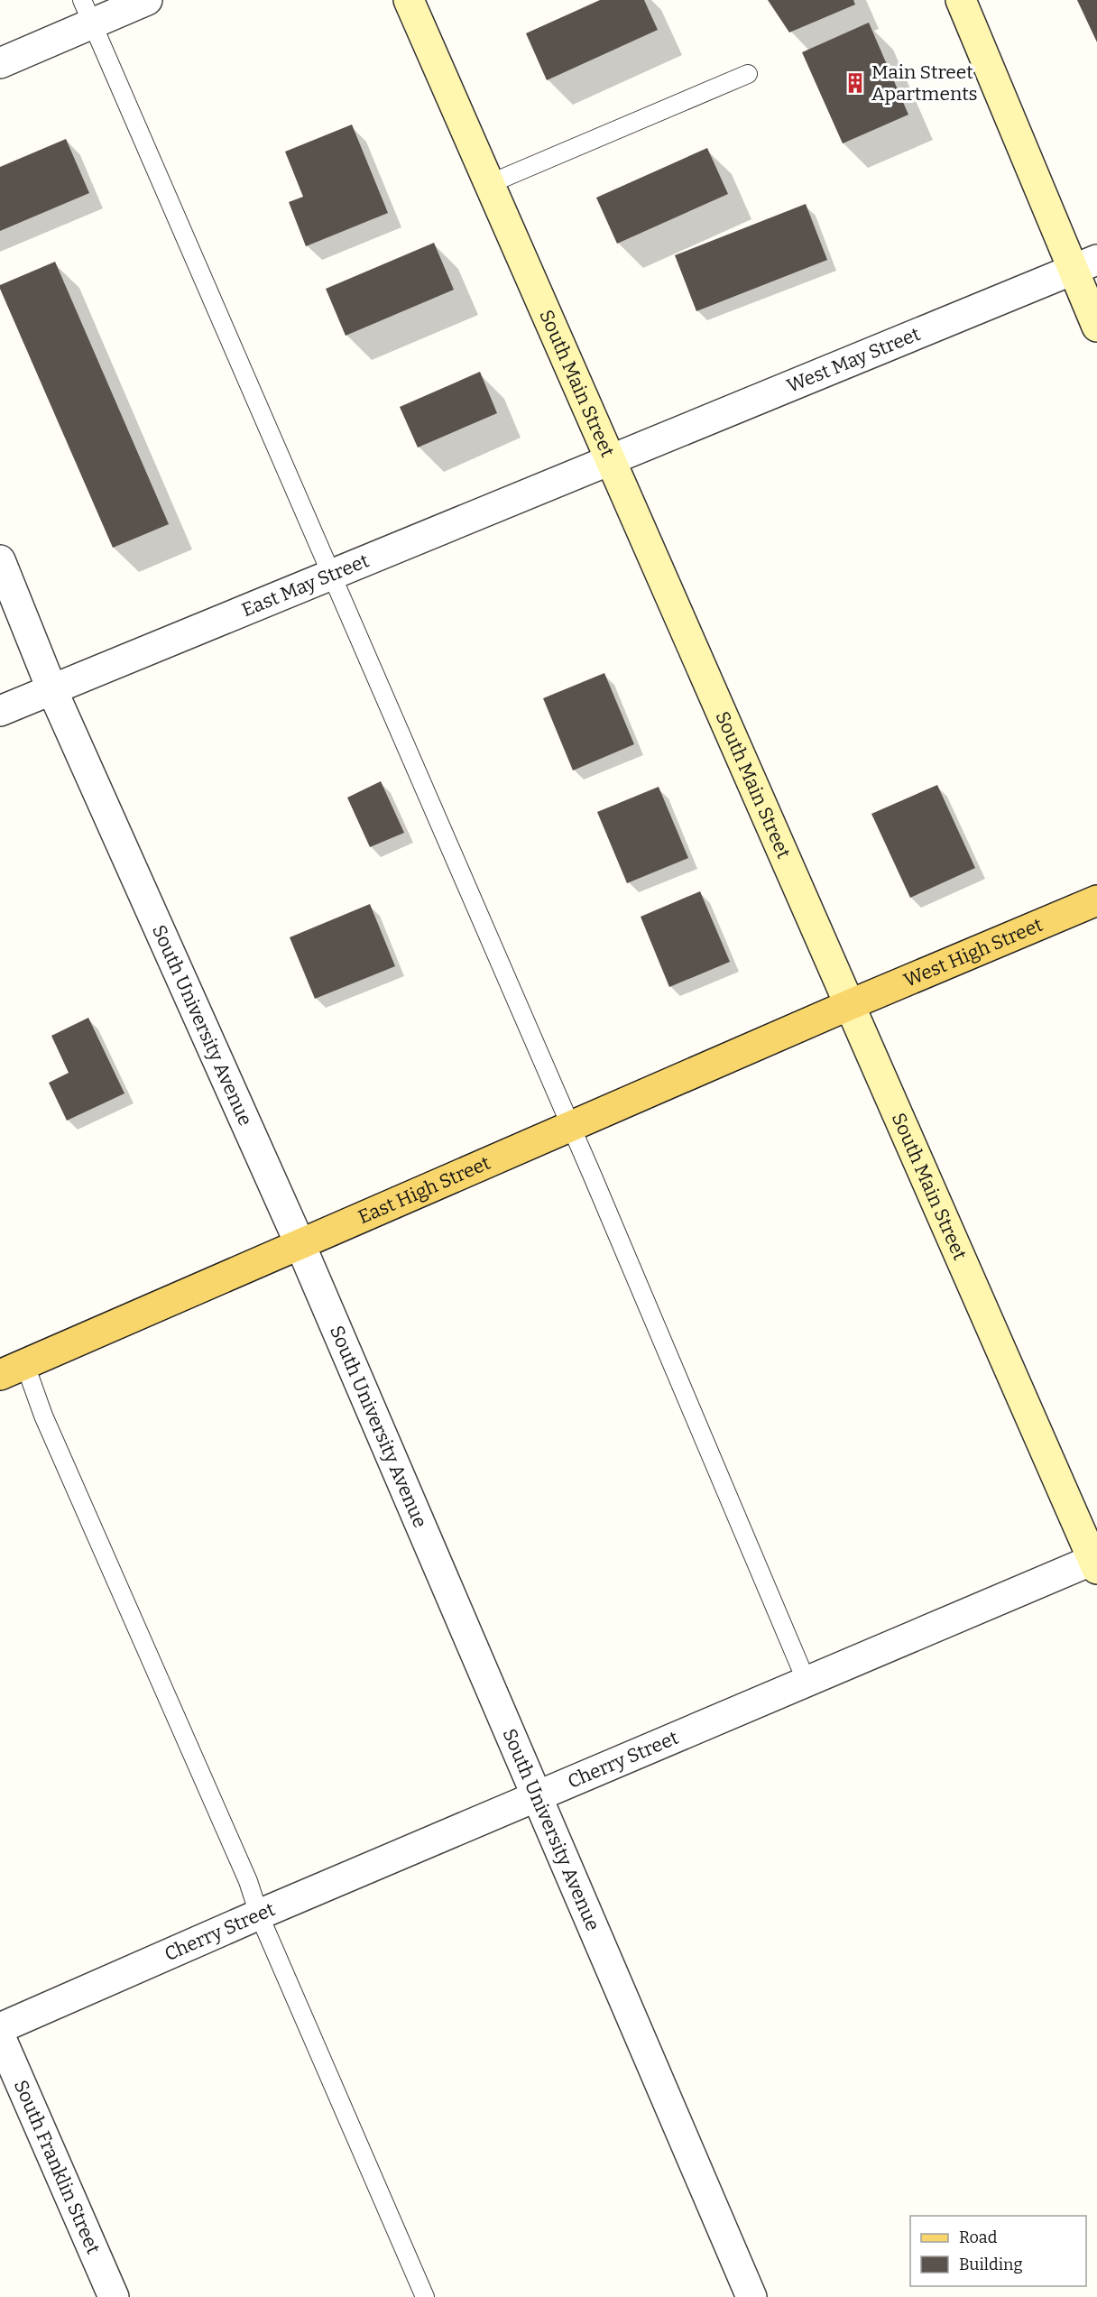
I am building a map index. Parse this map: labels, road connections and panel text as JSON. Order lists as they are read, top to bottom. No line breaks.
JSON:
{"streets":{"main road":["West High Street","East High Street"],"street":["West May Street","South Main Street","East May Street","South University Avenue","Cherry Street","South Franklin Street"]},"crossings":[["West May Street","South Main Street"],["West May Street","East May Street"],["South Main Street","East May Street"],["South Main Street","West High Street"],["South Main Street","East High Street"],["South Main Street","Cherry Street"],["East May Street","South University Avenue"],["West High Street","East High Street"],["South University Avenue","East High Street"],["South University Avenue","Cherry Street"]],"places":{"building":["Main Street Apartments"]},"legend":["Road","Building"]}
